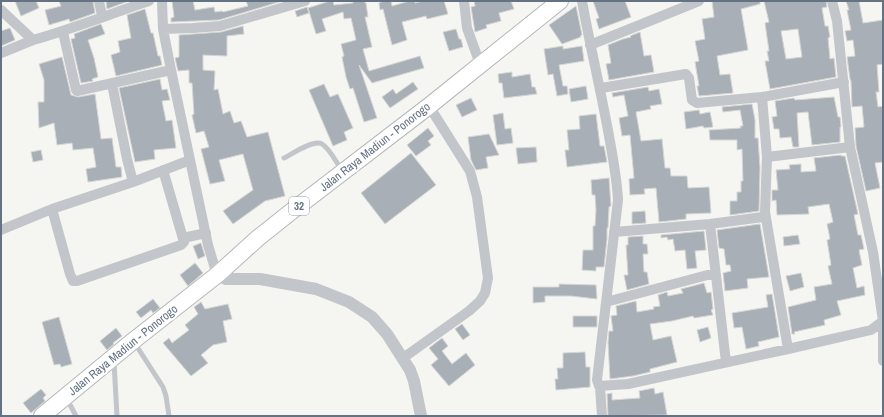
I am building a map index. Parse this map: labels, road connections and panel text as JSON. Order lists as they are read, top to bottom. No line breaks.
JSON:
{"streets":{"highway":["Jalan Raya Madiun - Ponorogo","32"]}}
